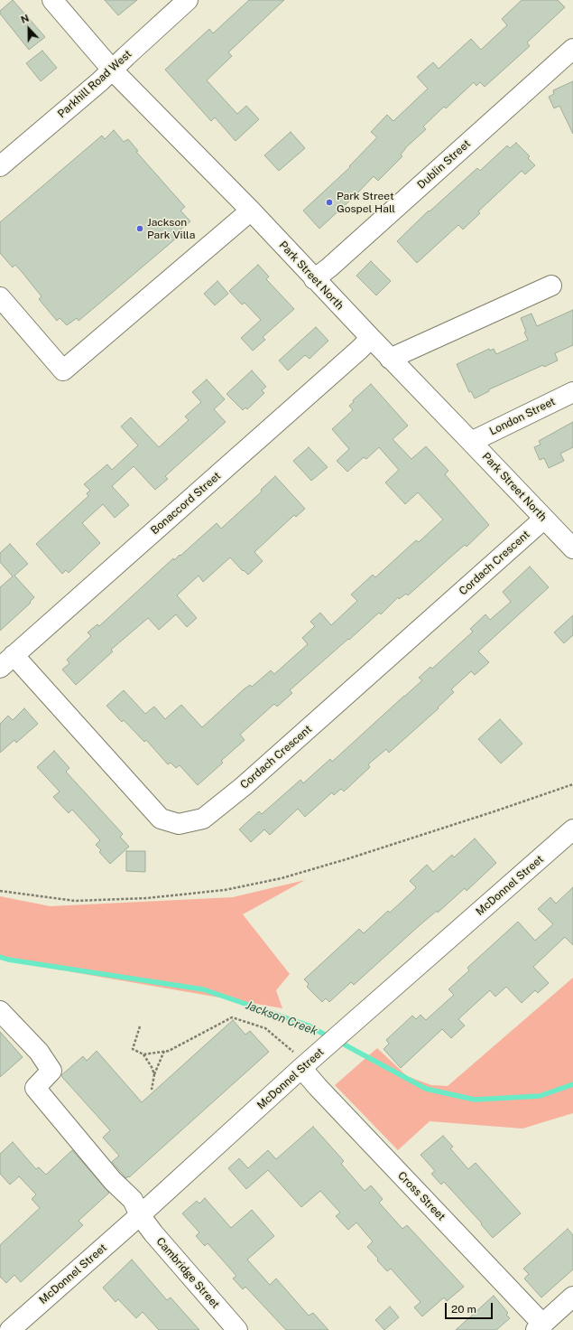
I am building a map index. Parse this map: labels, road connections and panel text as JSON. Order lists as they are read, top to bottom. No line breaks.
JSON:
{"streets":{"street":["Parkhill Road West","Dublin Street","Park Street North","London Street","Bonaccord Street","Cordach Crescent","McDonnel Street","Cross Street","Cambridge Street"]},"crossings":[["Parkhill Road West","Park Street North"],["Dublin Street","Park Street North"],["Park Street North","London Street"],["Park Street North","Bonaccord Street"],["Park Street North","Cordach Crescent"],["Bonaccord Street","Cordach Crescent"],["McDonnel Street","Cross Street"],["McDonnel Street","Cambridge Street"]],"water":["Jackson Creek"],"places":["Park Street Gospel Hall","Jackson Park Villa"],"scale_bar":"20 m","north":"top"}
